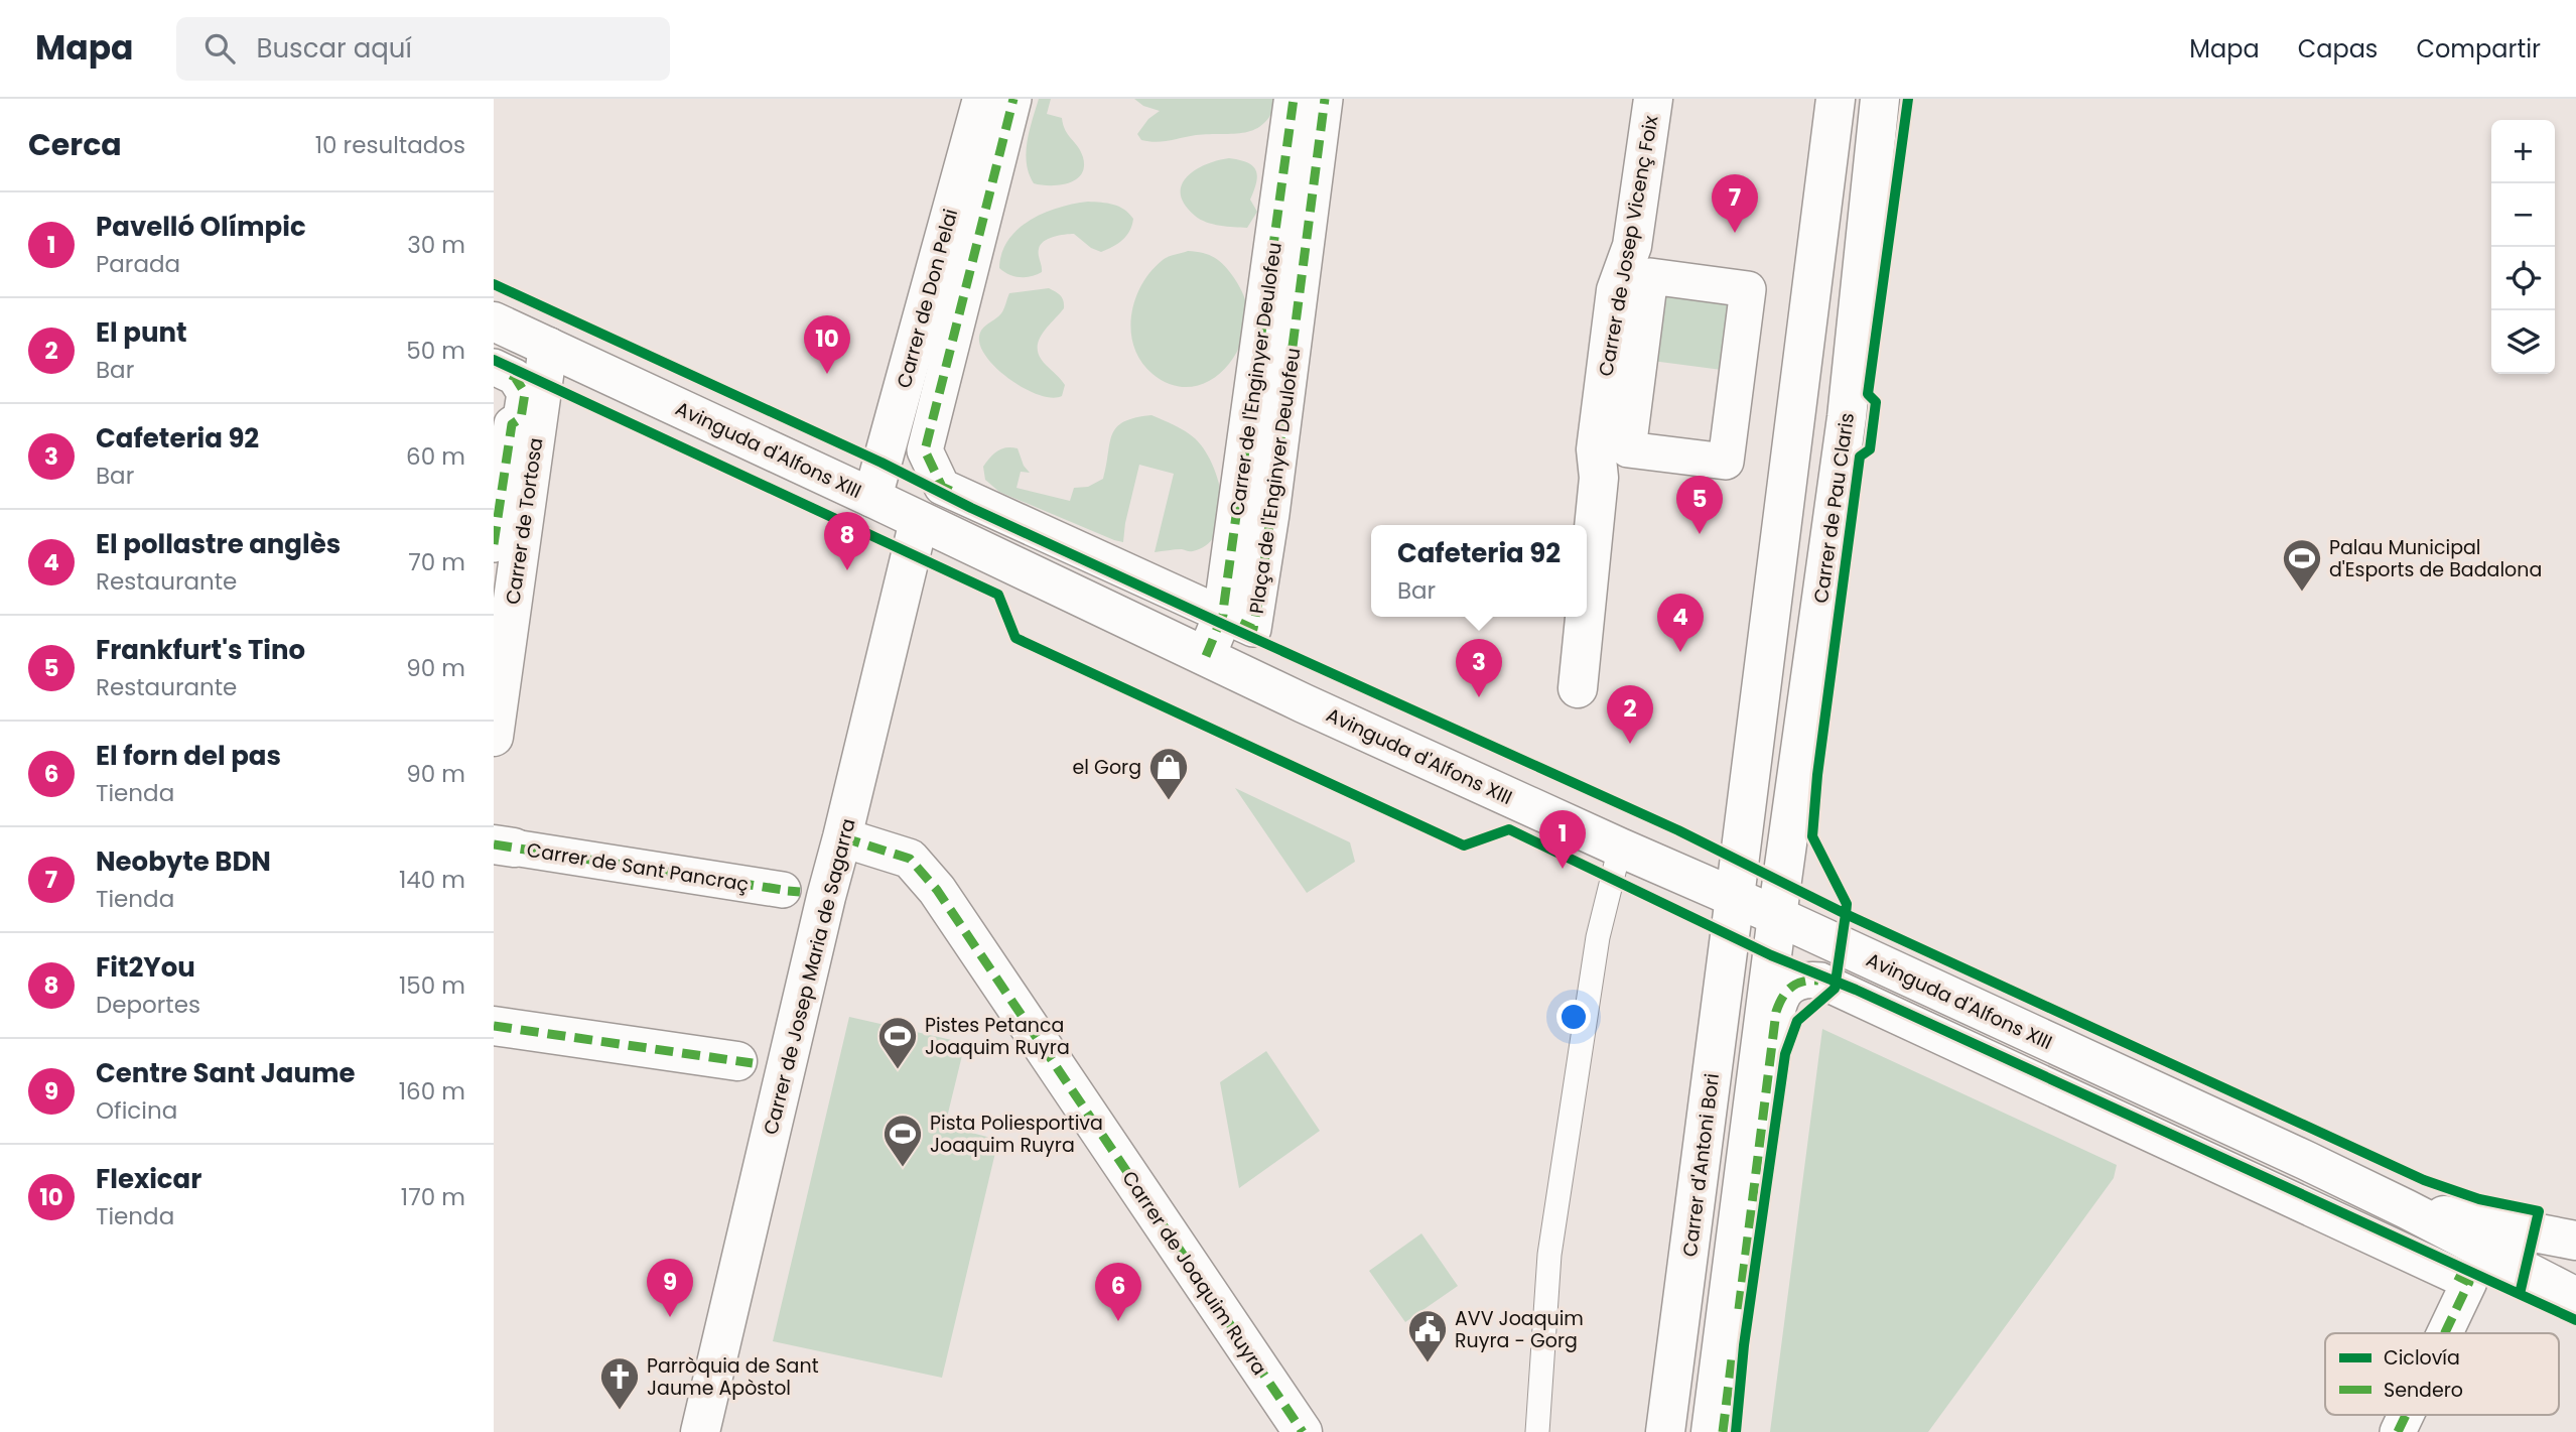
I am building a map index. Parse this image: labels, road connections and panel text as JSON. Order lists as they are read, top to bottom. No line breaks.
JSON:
{"streets":{"street":["Carrer de Josep Vicenç Foix","Carrer de Don Pelai","Carrer de l'Enginyer Deulofeu","Avinguda d'Alfons XIII","Plaça de l'Enginyer Deulofeu","Carrer de Pau Claris","Carrer de Tortosa","Carrer de Sant Pancraç","Carrer de Josep Maria de Sagarra","Carrer d'Antoni Bori","Carrer de Joaquim Ruyra"]},"crossings":[["Carrer de Don Pelai","Avinguda d'Alfons XIII"],["Carrer de l'Enginyer Deulofeu","Avinguda d'Alfons XIII"],["Carrer de l'Enginyer Deulofeu","Plaça de l'Enginyer Deulofeu"],["Avinguda d'Alfons XIII","Carrer de Pau Claris"],["Avinguda d'Alfons XIII","Carrer de Tortosa"],["Avinguda d'Alfons XIII","Carrer de Josep Maria de Sagarra"],["Avinguda d'Alfons XIII","Carrer d'Antoni Bori"],["Carrer de Josep Maria de Sagarra","Carrer de Joaquim Ruyra"]],"places":{"sports":["Palau Municipal d'Esports de Badalona","Pistes Petanca Joaquim Ruyra","Pista Poliesportiva Joaquim Ruyra"],"shop":["el Gorg"],"public building":["AVV Joaquim Ruyra - Gorg"],"church":["Parròquia de Sant Jaume Apòstol"]},"legend":["Ciclovía","Sendero"],"page":{"header":"Mapa","search":"Buscar aquí","nav":["Mapa","Capas","Compartir"],"heading":["Cerca","10 resultados"],"map_buttons":["+","−"],"pins":["7","10","5","8","4","3","2","1","9","6"],"list":[{"mark":"1","name":"Pavelló Olímpic","note":"Parada","value":"30 m"},{"mark":"2","name":"El punt","note":"Bar","value":"50 m"},{"mark":"3","name":"Cafeteria 92","note":"Bar","value":"60 m"},{"mark":"4","name":"El pollastre anglès","note":"Restaurante","value":"70 m"},{"mark":"5","name":"Frankfurt's Tino","note":"Restaurante","value":"90 m"},{"mark":"6","name":"El forn del pas","note":"Tienda","value":"90 m"},{"mark":"7","name":"Neobyte BDN","note":"Tienda","value":"140 m"},{"mark":"8","name":"Fit2You","note":"Deportes","value":"150 m"},{"mark":"9","name":"Centre Sant Jaume","note":"Oficina","value":"160 m"},{"mark":"10","name":"Flexicar","note":"Tienda","value":"170 m"}],"popup":["Cafeteria 92","Bar"]}}
